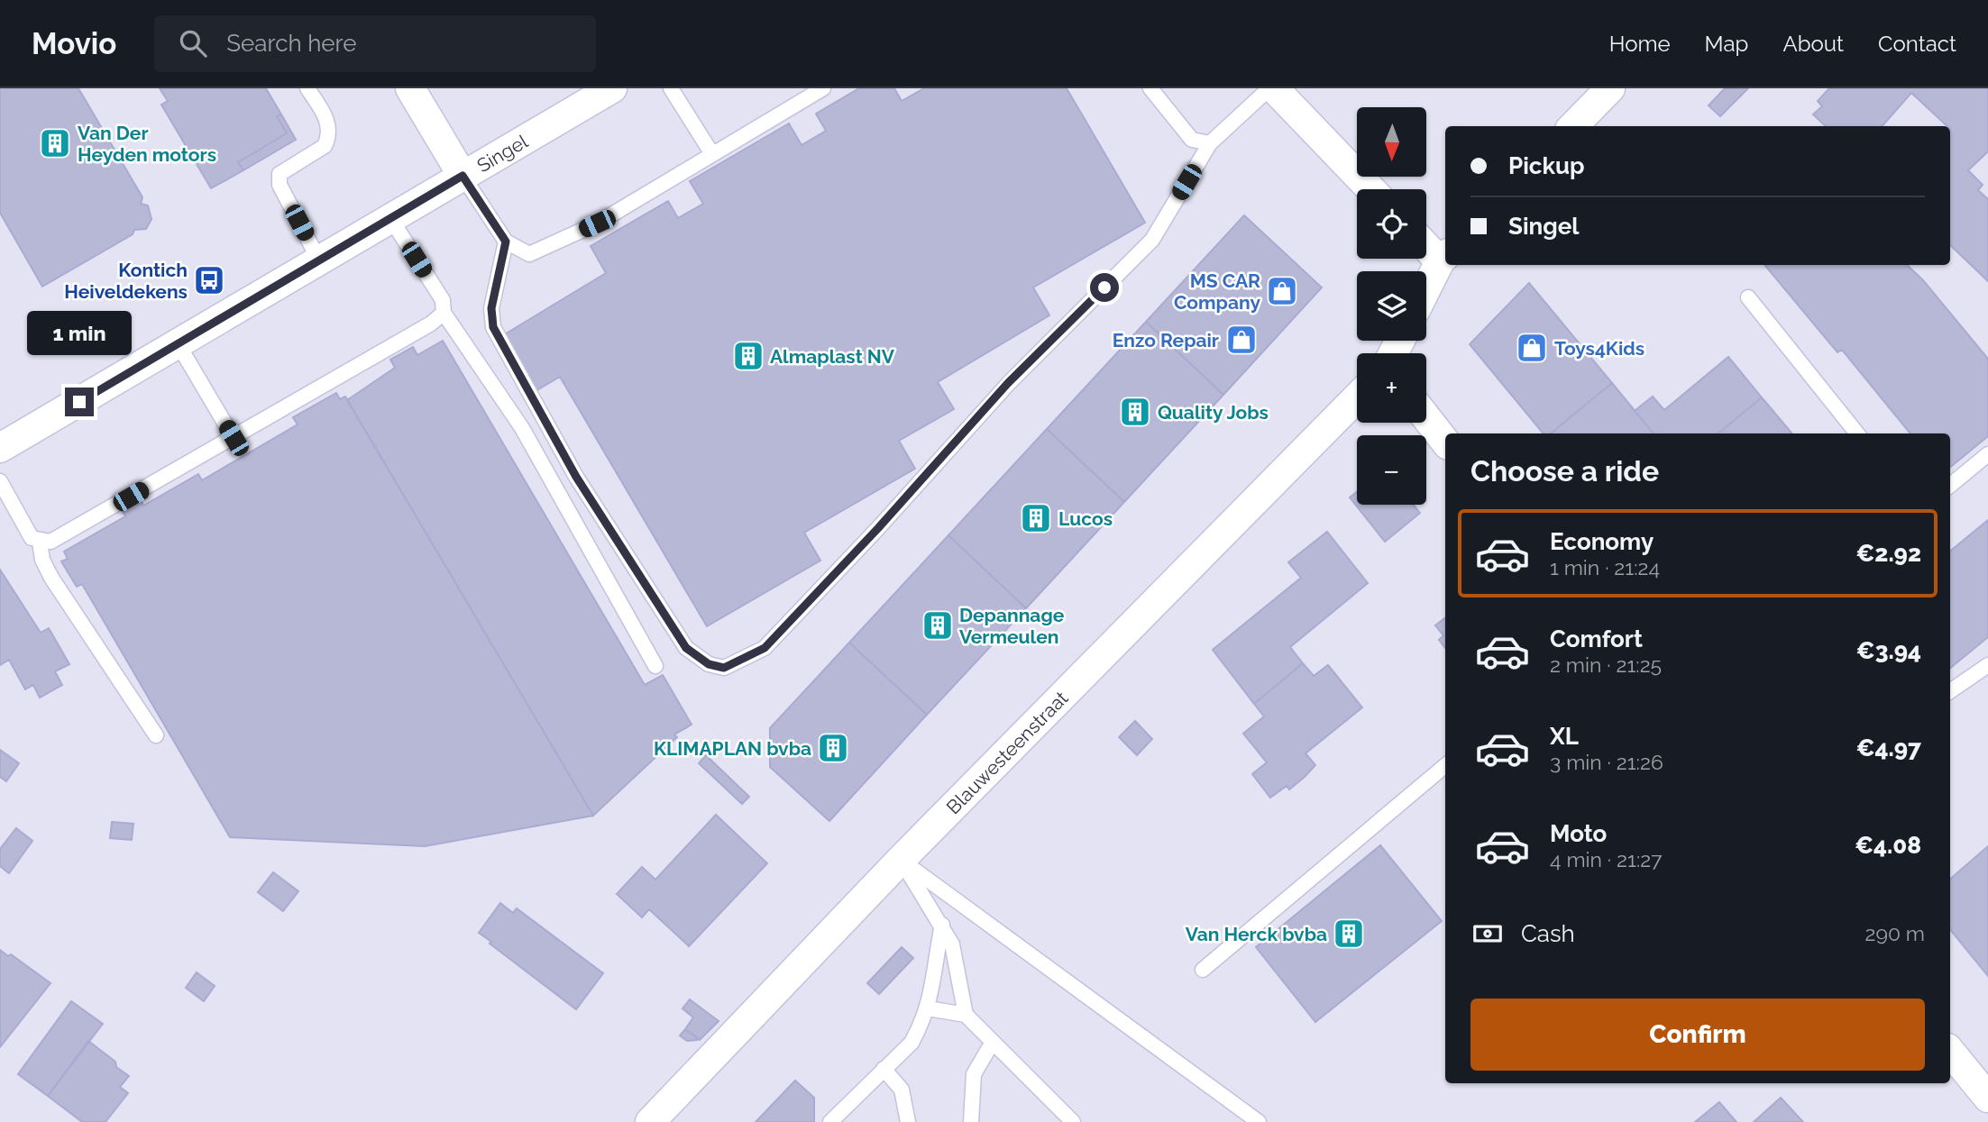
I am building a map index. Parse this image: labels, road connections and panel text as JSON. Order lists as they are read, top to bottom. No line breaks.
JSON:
{"streets":{"street":["Singel","Blauwesteenstraat"]},"places":{"building":["Van Der Heyden motors","Almaplast NV","Quality Jobs","Lucos","Depannage Vermeulen","KLIMAPLAN bvba","Van Herck bvba"],"bus stop":["Kontich Heiveldekens"],"shop":["MS CAR Company","Enzo Repair","Toys4Kids"]},"north":"bottom","page":{"header":"Movio","search":"Search here","nav":["Home","Map","About","Contact"],"map_buttons":["+","−"],"banner":["Pickup","Singel"],"bubble":"1 min","heading":"Choose a ride","list":[{"name":"Economy","note":"1 min · 21:24","value":"€2.92"},{"name":"Comfort","note":"2 min · 21:25","value":"€3.94"},{"name":"XL","note":"3 min · 21:26","value":"€4.97"},{"name":"Moto","note":"4 min · 21:27","value":"€4.08"}],"pay":["Cash","290 m"],"buttons":"Confirm"}}
